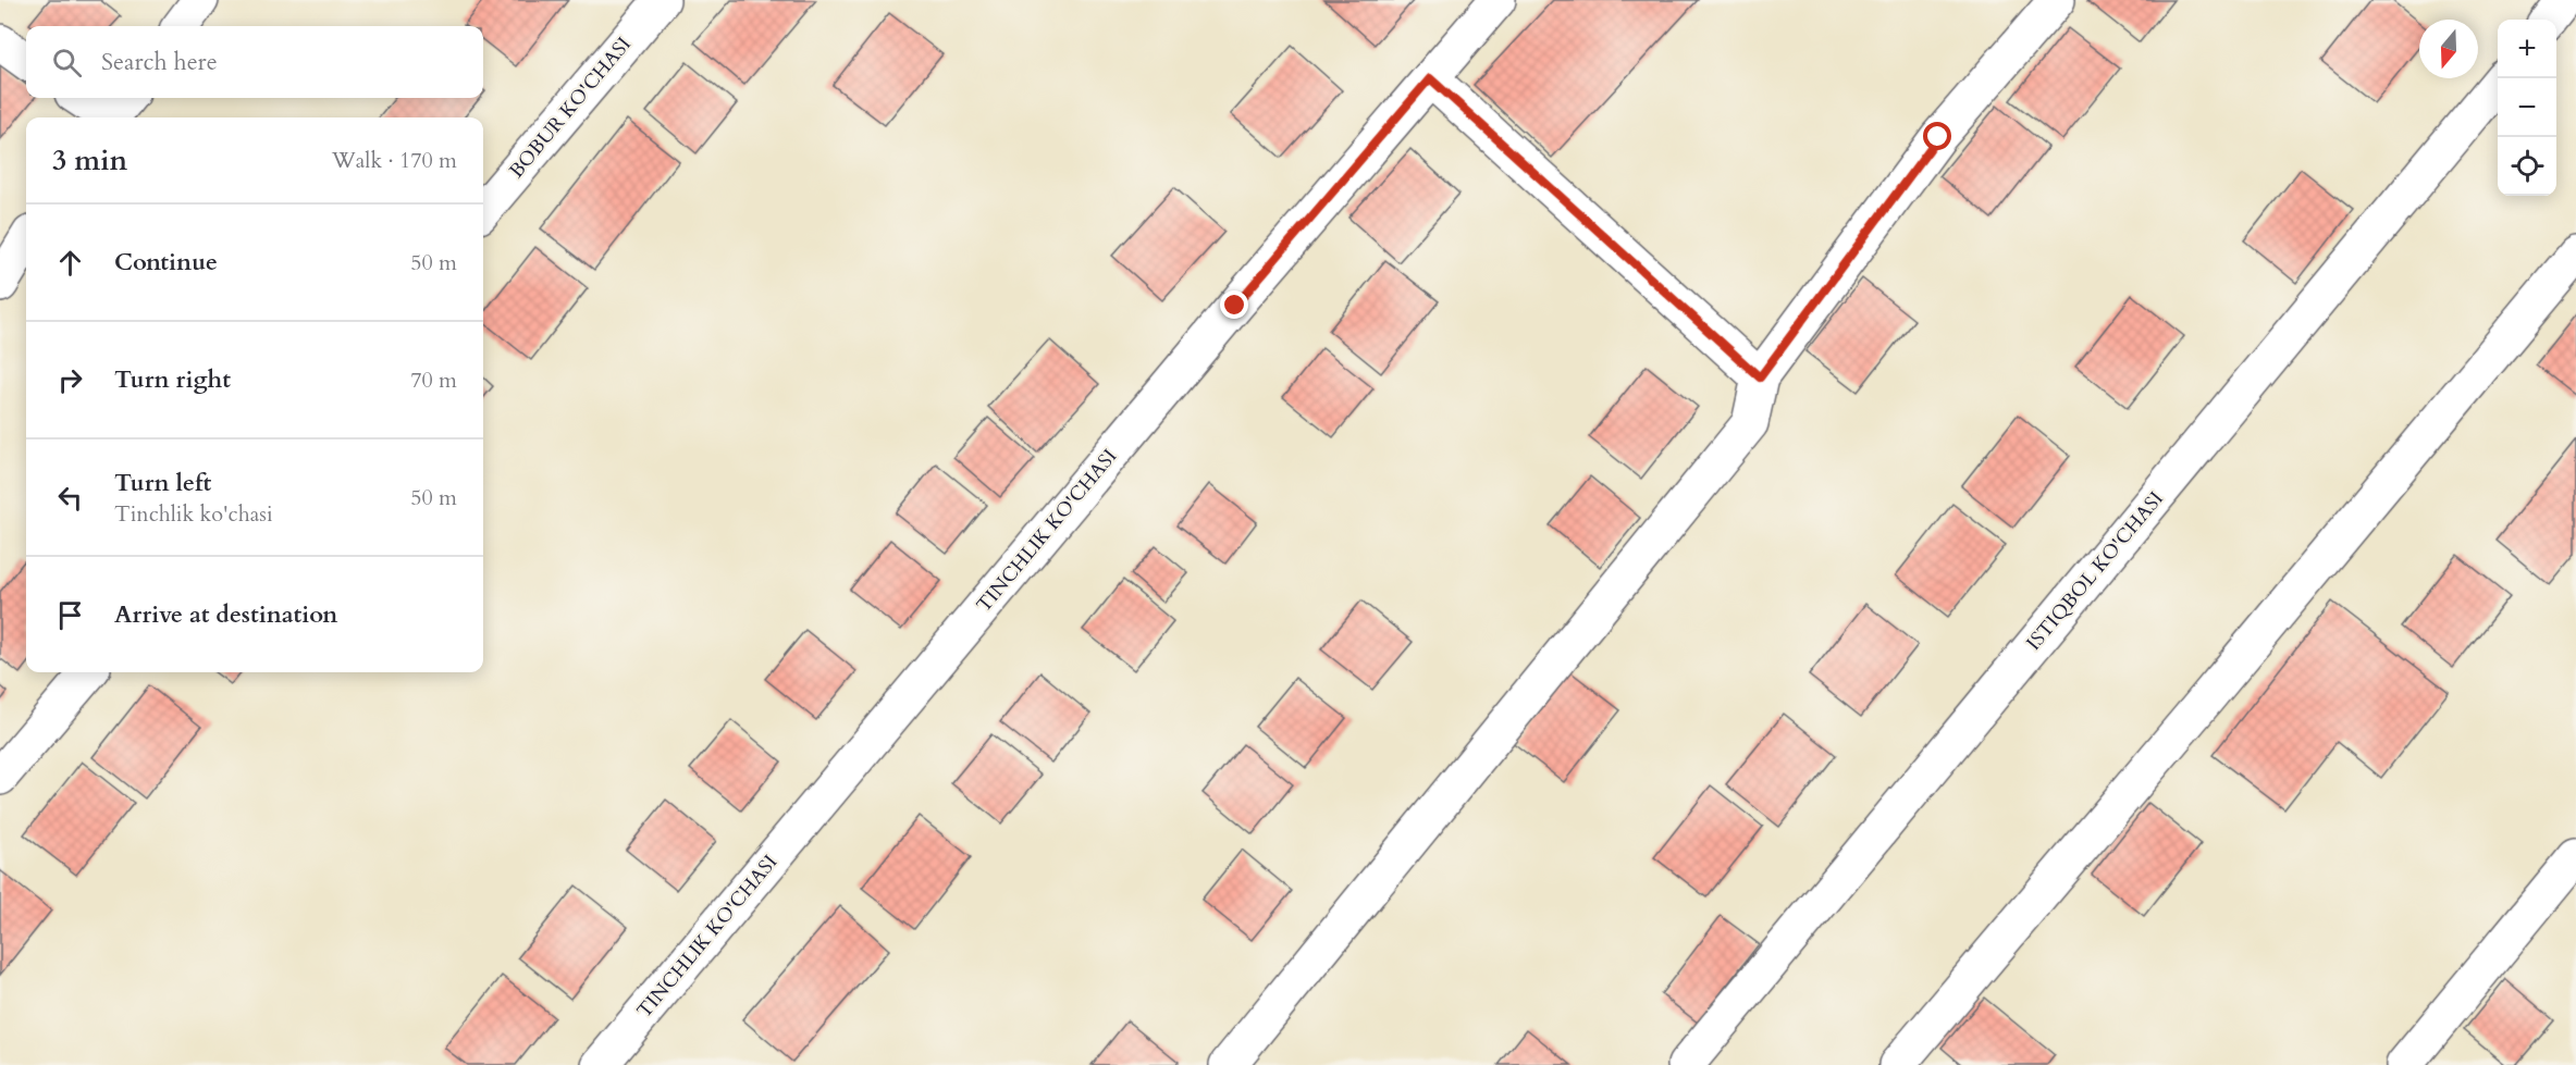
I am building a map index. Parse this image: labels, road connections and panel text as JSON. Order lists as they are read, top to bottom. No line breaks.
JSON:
{"streets":{"street":["BOBUR KO'CHASI","TINCHLIK KO'CHASI","ISTIQBOL KO'CHASI"]},"north":"bottom","page":{"map_buttons":["+","−"],"search":"Search here","heading":["3 min","Walk · 170 m"],"list":[["Continue","50 m"],["Turn right","70 m"],["Turn left","Tinchlik ko'chasi","50 m"],"Arrive at destination"]}}
